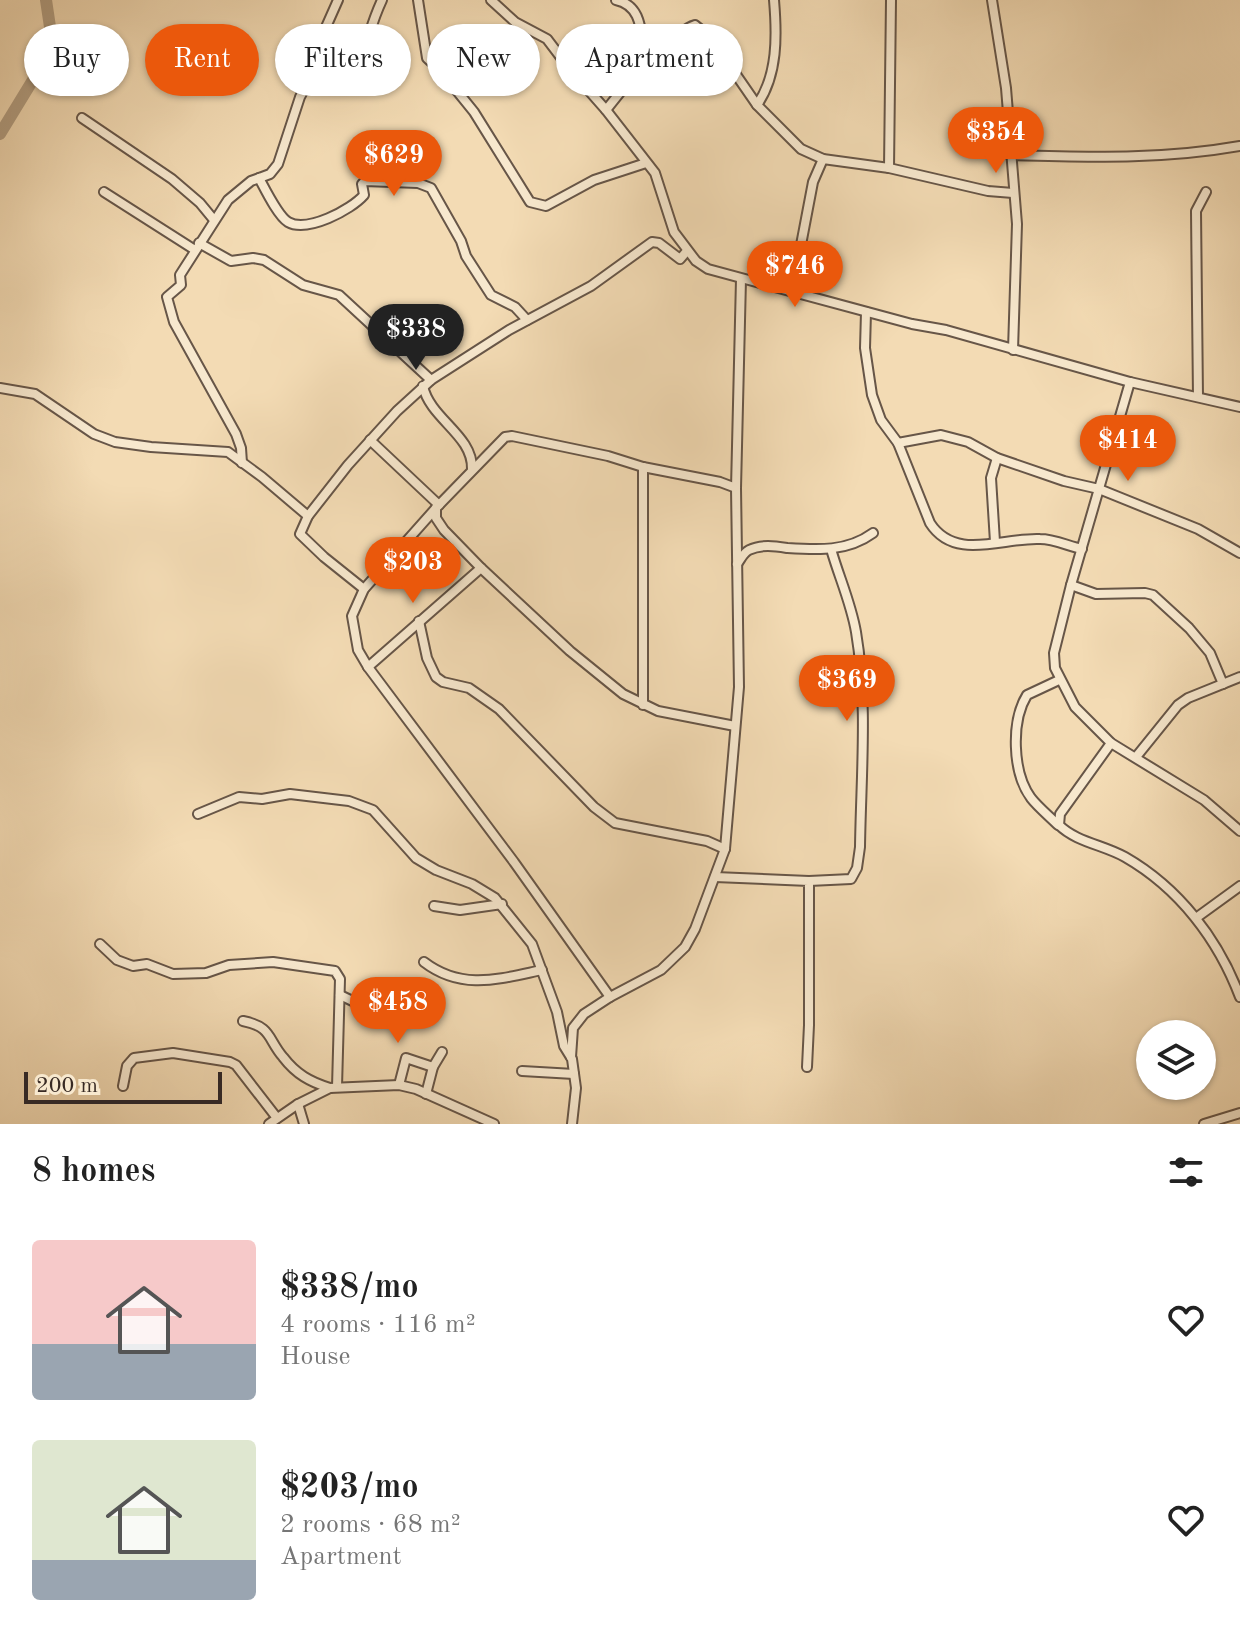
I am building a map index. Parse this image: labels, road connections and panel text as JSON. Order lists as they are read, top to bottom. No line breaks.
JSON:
{"scale_bar":"200 m","page":{"chip":["Buy","Rent","Filters","New","Apartment"],"price":["$354","$629","$746","$338","$414","$203","$369","$458"],"scale":"200 m","heading":"8 homes","list":[{"name":"$338/mo","note":"4 rooms · 116 m² · House"},{"name":"$203/mo","note":"2 rooms · 68 m² · Apartment"}]}}
